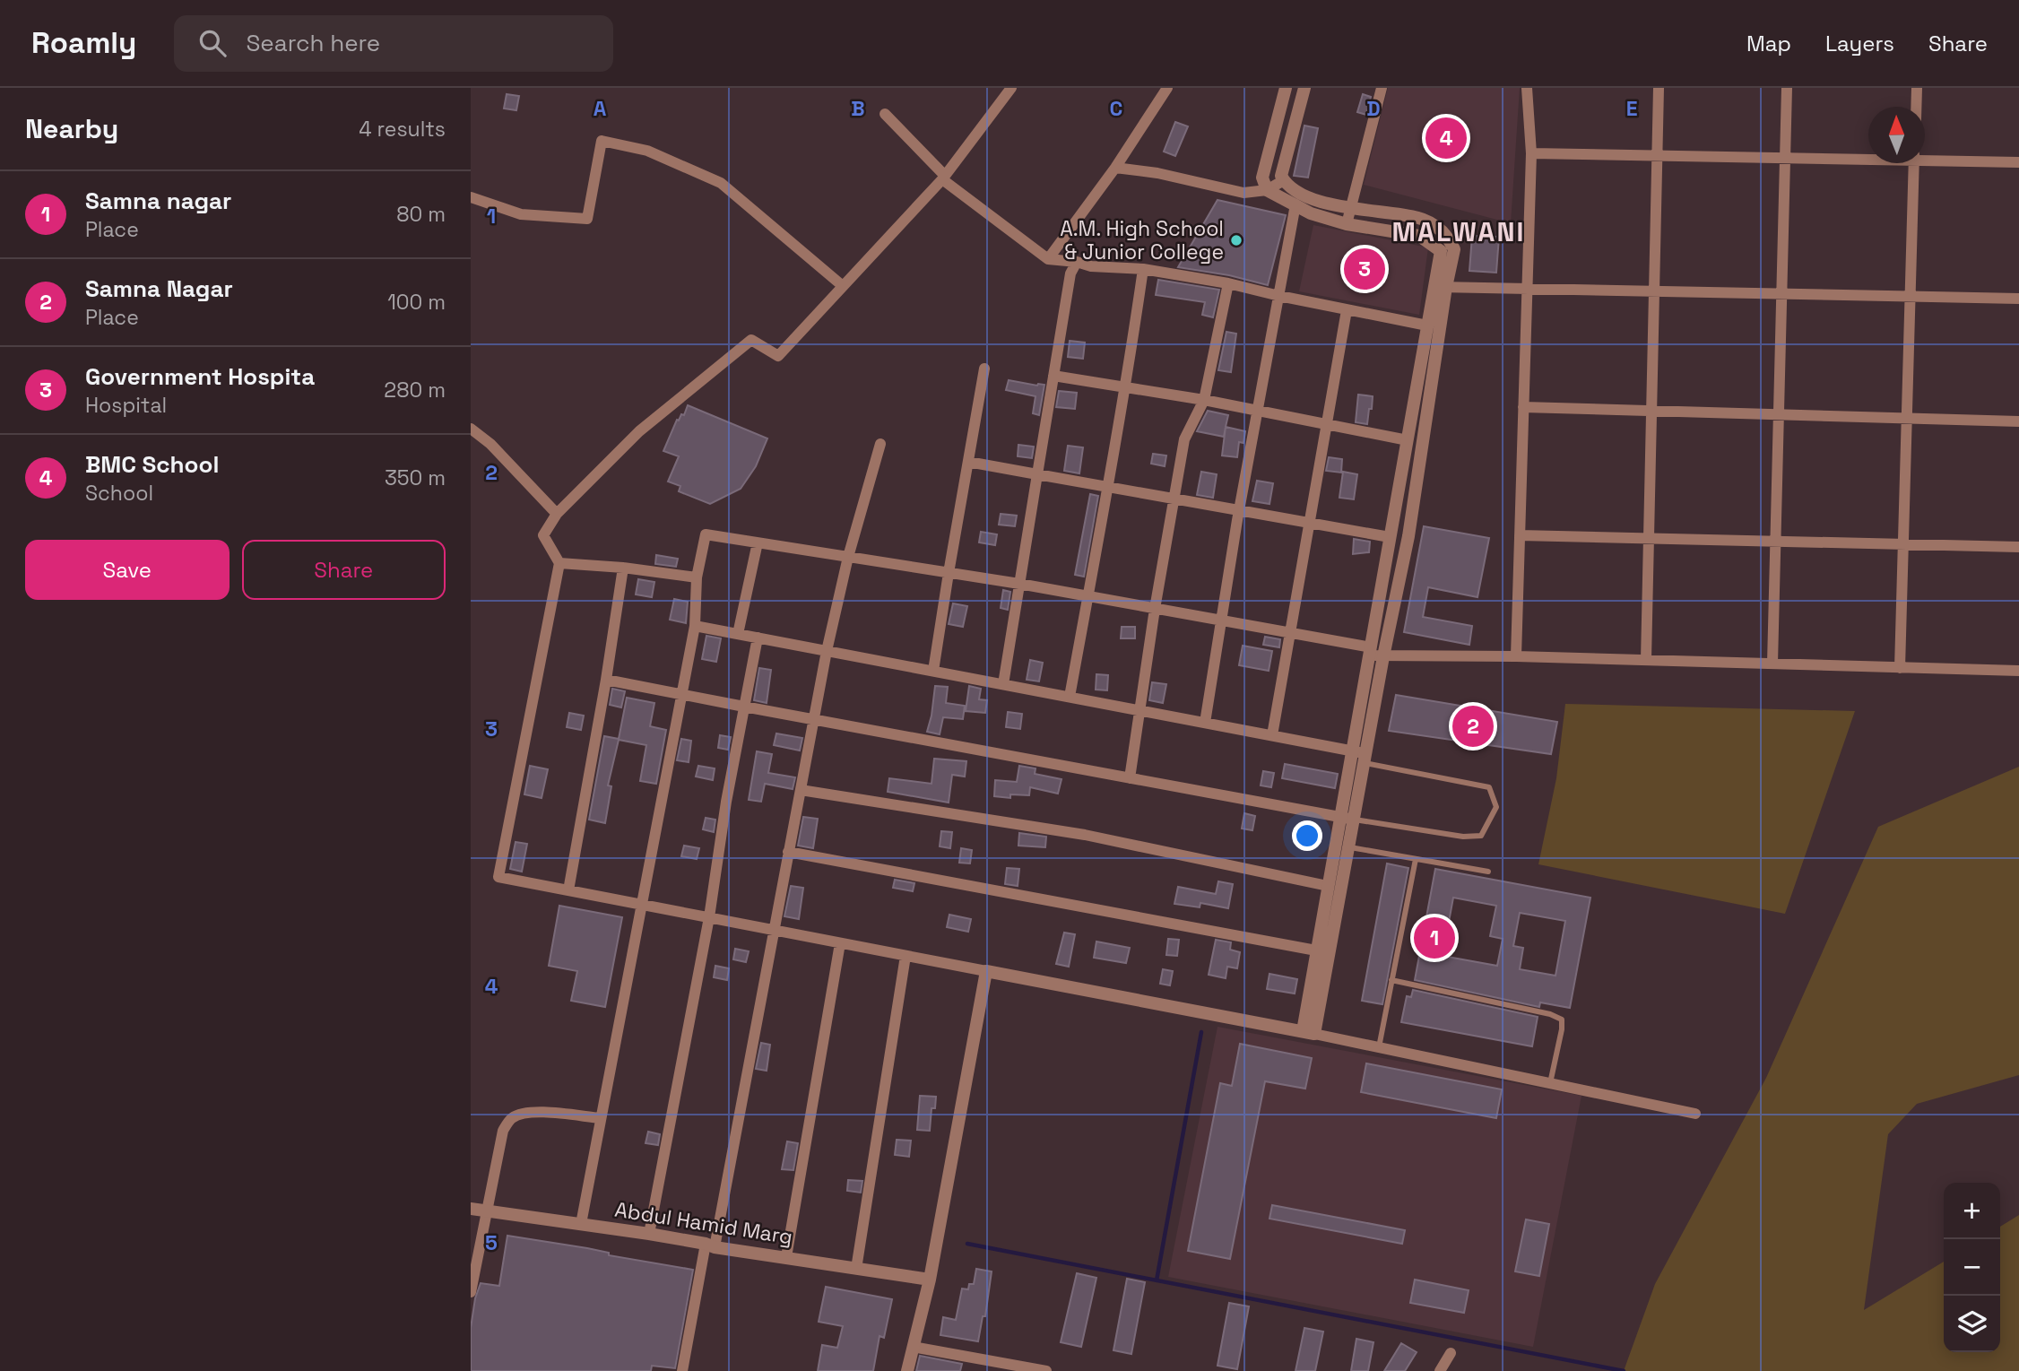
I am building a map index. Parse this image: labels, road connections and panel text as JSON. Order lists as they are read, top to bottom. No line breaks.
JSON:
{"streets":{"street":["Abdul Hamid Marg"]},"districts":["MALWANI"],"places":["A.M. High School & Junior College"],"north":"top","page":{"header":"Roamly","search":"Search here","nav":["Map","Layers","Share"],"heading":["Nearby","4 results"],"pins":["4","3","2","1"],"list":[{"mark":"1","name":"Samna nagar","note":"Place","value":"80 m"},{"mark":"2","name":"Samna Nagar","note":"Place","value":"100 m"},{"mark":"3","name":"Government Hospita","note":"Hospital","value":"280 m"},{"mark":"4","name":"BMC School","note":"School","value":"350 m"}],"buttons":["Save","Share"],"map_buttons":["+","−"]},"grid":{"columns":["A","B","C","D","E"],"rows":["1","2","3","4","5"]}}
